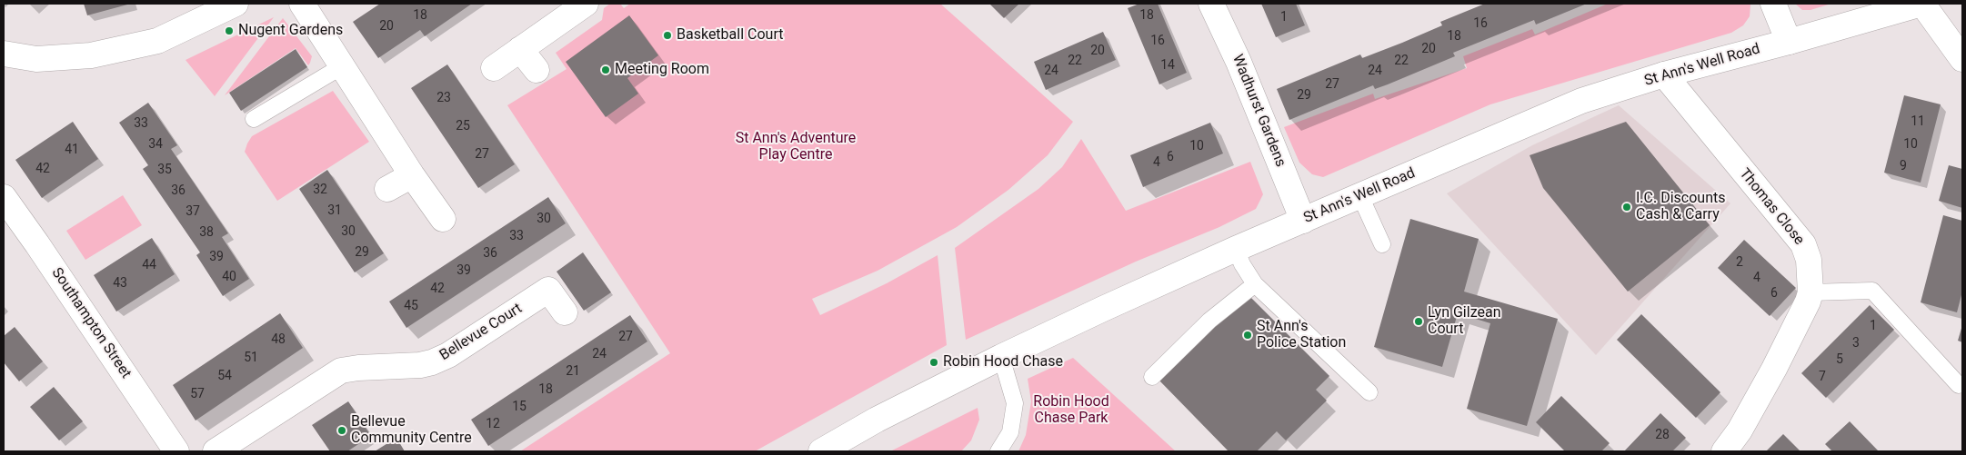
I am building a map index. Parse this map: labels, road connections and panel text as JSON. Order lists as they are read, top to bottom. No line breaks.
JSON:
{"streets":{"street":["St Ann's Well Road","Wadhurst Gardens","Thomas Close","Southampton Street","Bellevue Court"]},"crossings":[["St Ann's Well Road","Wadhurst Gardens"],["St Ann's Well Road","Thomas Close"]],"parks":["St Ann's Adventure Play Centre","Robin Hood Chase Park"],"places":["Nugent Gardens","Basketball Court","Meeting Room","I.C. Discounts Cash & Carry","Lyn Gilzean Court","St Ann's Police Station","Robin Hood Chase","Bellevue Community Centre"],"house_numbers":["18","18","1","16","20","18","16","20","20","22","22","14","24","24","27","29","23","11","33","25","34","10","10","41","27","6","4","9","42","35","32","36","31","37","30","30","38","33","29","36","39","2","44","39","40","4","43","42","6","45","1","27","48","3","24","51","5","21","54","7","18","57","15","12","28"]}
